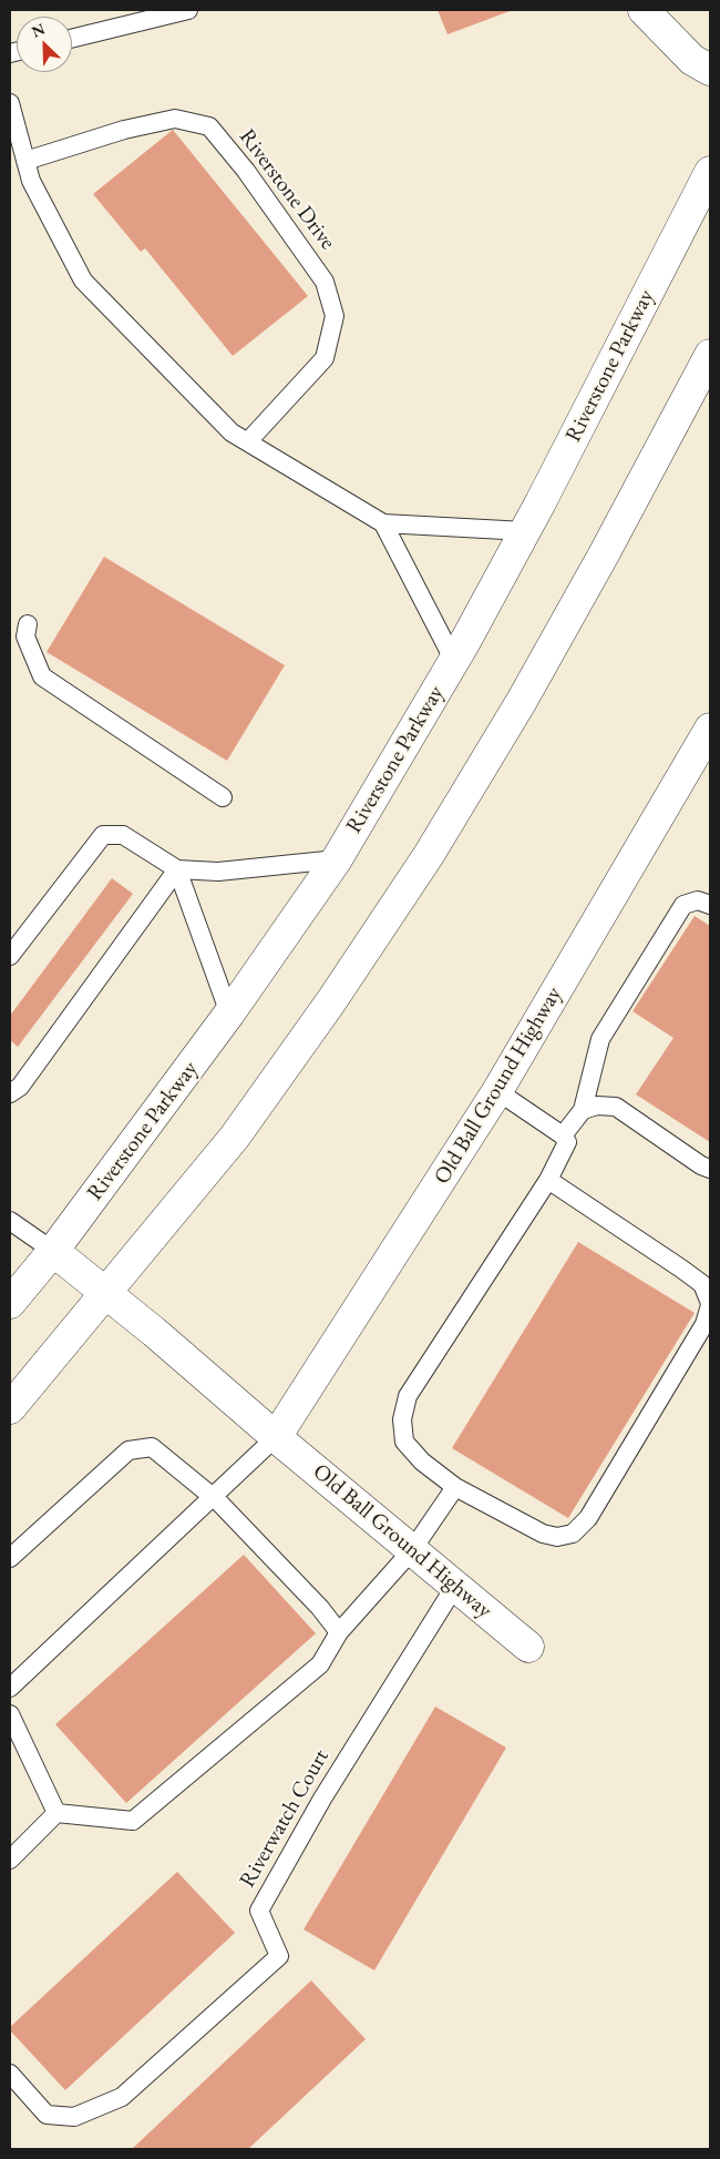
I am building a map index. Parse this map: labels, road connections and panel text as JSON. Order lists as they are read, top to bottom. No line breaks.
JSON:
{"streets":{"main road":["Riverstone Parkway","Old Ball Ground Highway"],"lane":["Riverstone Drive","Riverwatch Court"]},"crossings":[["Riverstone Parkway","Old Ball Ground Highway"],["Old Ball Ground Highway","Riverwatch Court"]],"north":"top left"}
